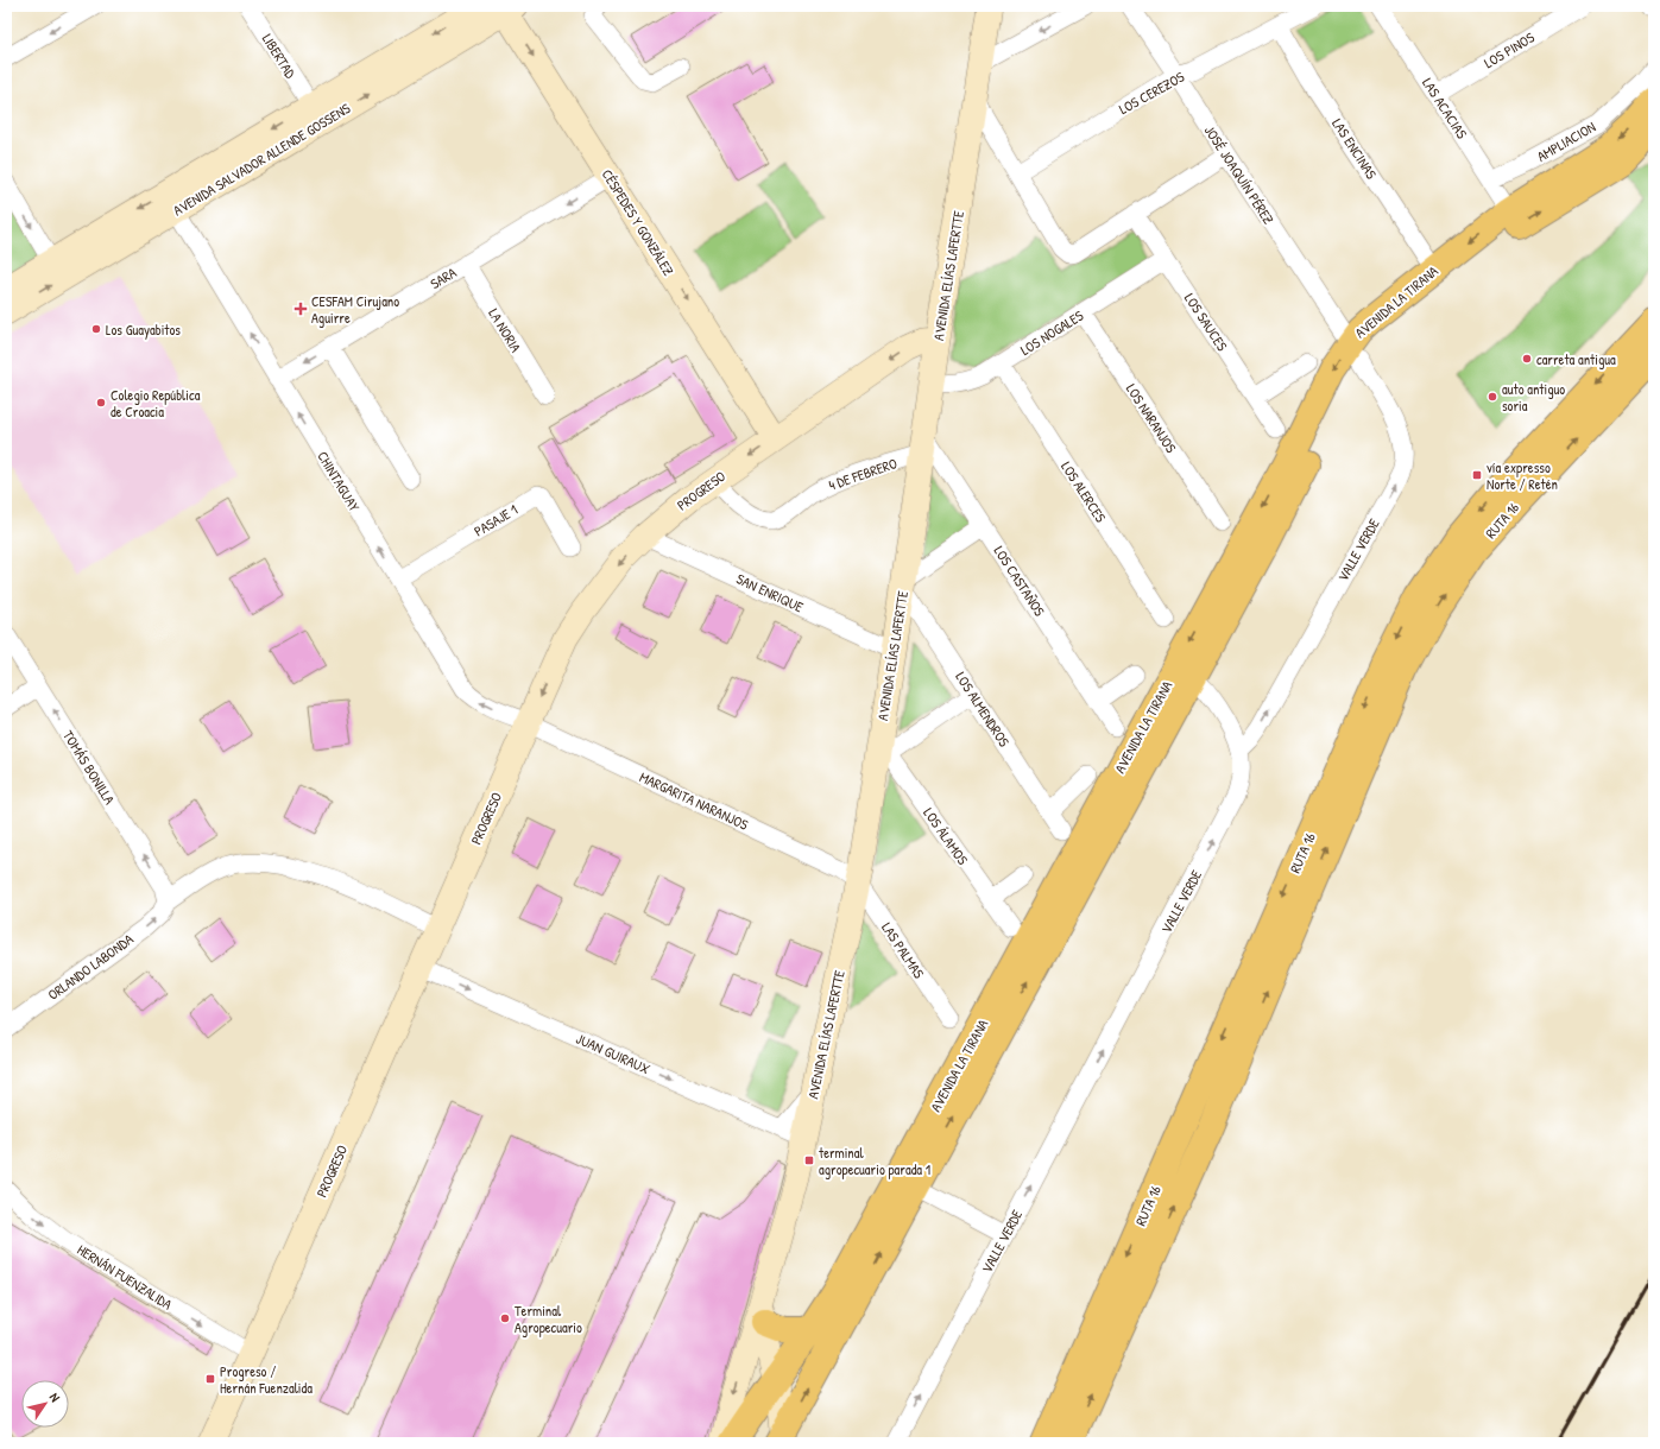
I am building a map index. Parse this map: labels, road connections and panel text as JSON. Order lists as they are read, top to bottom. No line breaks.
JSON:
{"streets":{"highway":["AVENIDA LA TIRANA","RUTA 16"],"street":["LOS PINOS","LIBERTAD","LOS CEREZOS","LAS ACACIAS","AMPLIACION","LAS ENCINAS","AVENIDA SALVADOR ALLENDE GOSSENS","JOSÉ JOAQUÍN PÉREZ","CÉSPEDES Y GONZÁLEZ","AVENIDA ELÍAS LAFERTTE","SARA","LOS SAUCES","LA NORIA","LOS NOGALES","LOS NARANJOS","4 DE FEBRERO","CHINTAGUAY","PROGRESO","LOS ALERCES","PASAJE 1","VALLE VERDE","LOS CASTAÑOS","SAN ENRIQUE","LOS ALMENDROS","TOMÁS BONILLA","MARGARITA NARANJOS","LOS ÁLAMOS","LAS PALMAS","ORLANDO LABONDA","JUAN GUIRAUX","HERNÁN FUENZALIDA"]},"crossings":[["LOS PINOS","LAS ACACIAS"],["LIBERTAD","AVENIDA SALVADOR ALLENDE GOSSENS"],["LOS CEREZOS","LAS ENCINAS"],["LOS CEREZOS","JOSÉ JOAQUÍN PÉREZ"],["LAS ACACIAS","AMPLIACION"],["LAS ACACIAS","AVENIDA LA TIRANA"],["LAS ENCINAS","AVENIDA LA TIRANA"],["AVENIDA SALVADOR ALLENDE GOSSENS","CÉSPEDES Y GONZÁLEZ"],["AVENIDA SALVADOR ALLENDE GOSSENS","CHINTAGUAY"],["JOSÉ JOAQUÍN PÉREZ","AVENIDA LA TIRANA"],["JOSÉ JOAQUÍN PÉREZ","VALLE VERDE"],["CÉSPEDES Y GONZÁLEZ","SARA"],["CÉSPEDES Y GONZÁLEZ","PROGRESO"],["AVENIDA ELÍAS LAFERTTE","AVENIDA LA TIRANA"],["AVENIDA ELÍAS LAFERTTE","LOS NOGALES"],["AVENIDA ELÍAS LAFERTTE","4 DE FEBRERO"],["AVENIDA ELÍAS LAFERTTE","PROGRESO"],["AVENIDA ELÍAS LAFERTTE","LOS CASTAÑOS"],["AVENIDA ELÍAS LAFERTTE","SAN ENRIQUE"],["AVENIDA ELÍAS LAFERTTE","LOS ALMENDROS"],["AVENIDA ELÍAS LAFERTTE","MARGARITA NARANJOS"],["AVENIDA ELÍAS LAFERTTE","LOS ÁLAMOS"],["AVENIDA ELÍAS LAFERTTE","LAS PALMAS"],["AVENIDA ELÍAS LAFERTTE","JUAN GUIRAUX"],["SARA","LA NORIA"],["SARA","CHINTAGUAY"],["AVENIDA LA TIRANA","VALLE VERDE"],["LOS SAUCES","LOS NOGALES"],["LOS NOGALES","LOS NARANJOS"],["LOS NOGALES","LOS ALERCES"],["4 DE FEBRERO","PROGRESO"],["4 DE FEBRERO","LOS CASTAÑOS"],["CHINTAGUAY","PROGRESO"],["CHINTAGUAY","PASAJE 1"],["CHINTAGUAY","MARGARITA NARANJOS"],["PROGRESO","SAN ENRIQUE"],["PROGRESO","MARGARITA NARANJOS"],["PROGRESO","ORLANDO LABONDA"],["PROGRESO","JUAN GUIRAUX"],["PROGRESO","HERNÁN FUENZALIDA"],["TOMÁS BONILLA","ORLANDO LABONDA"],["MARGARITA NARANJOS","LAS PALMAS"]],"one_way":["CÉSPEDES Y GONZÁLEZ","SARA","CHINTAGUAY","VALLE VERDE","TOMÁS BONILLA","ORLANDO LABONDA","JUAN GUIRAUX","HERNÁN FUENZALIDA"],"places":{"health":["CESFAM Cirujano Aguirre"],"other":["Los Guayabitos","carreta antigua","auto antiguo soria","Colegio República de Croacia","Terminal Agropecuario"],"transit":["vía expresso Norte / Retén","terminal agropecuario parada 1","Progreso / Hernán Fuenzalida"]},"north":"top right"}
